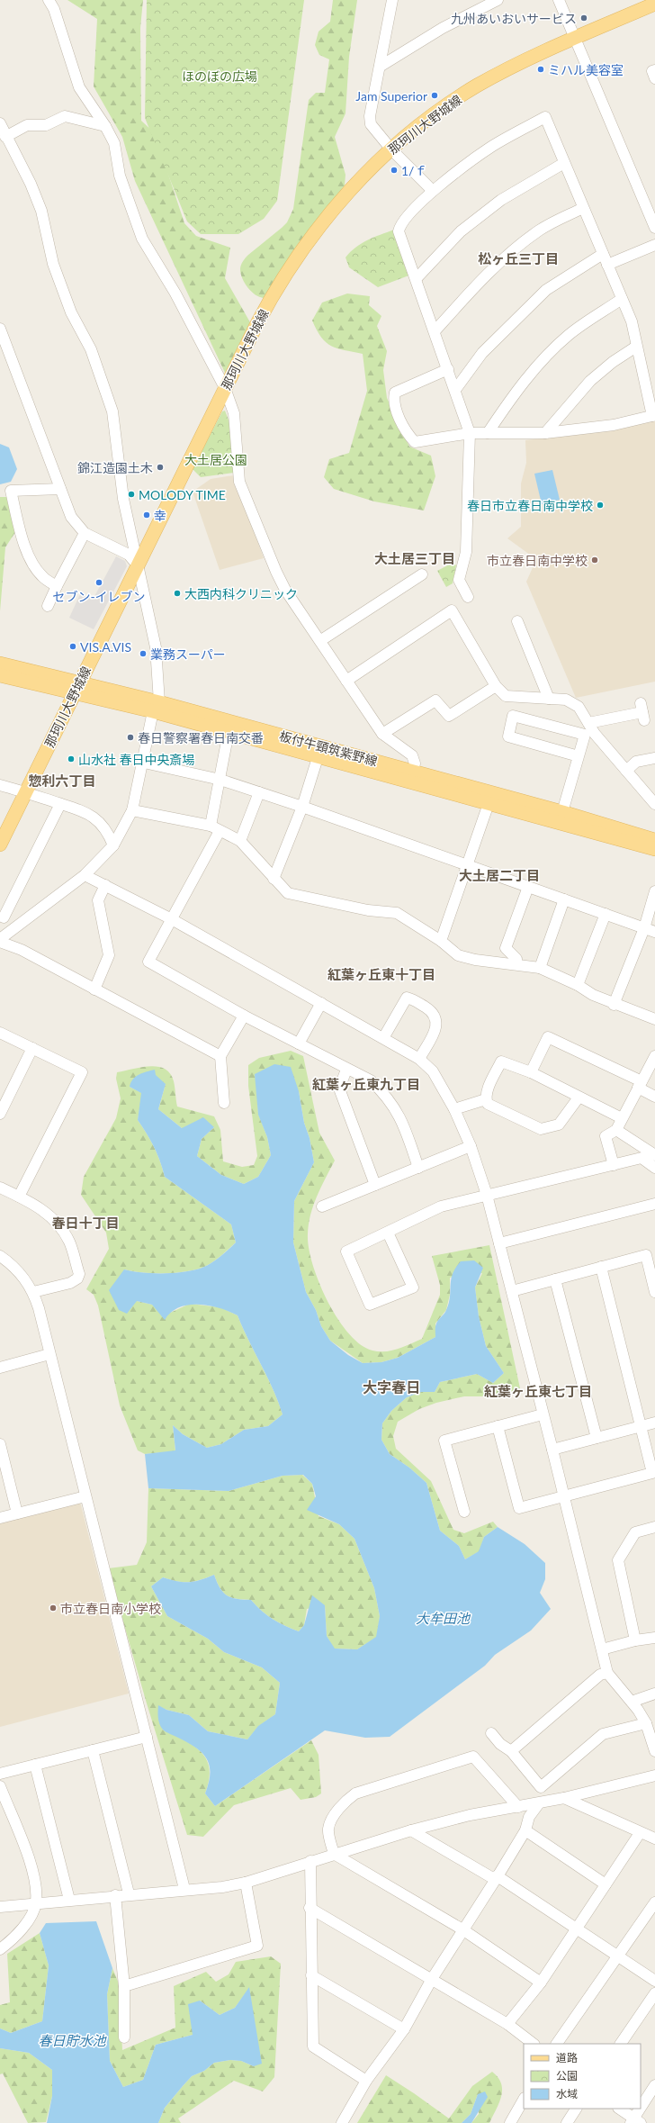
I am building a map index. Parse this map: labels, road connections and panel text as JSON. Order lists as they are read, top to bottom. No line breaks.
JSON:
{"streets":{"main road":["那珂川大野城線","板付牛頸筑紫野線"]},"crossings":[["那珂川大野城線","板付牛頸筑紫野線"]],"districts":["松ヶ丘三丁目","大土居三丁目","惣利六丁目","大土居二丁目","紅葉ヶ丘東十丁目","紅葉ヶ丘東九丁目","春日十丁目","大字春日","紅葉ヶ丘東七丁目"],"water":["大牟田池","春日貯水池"],"parks":["ほのぼの広場","大土居公園"],"places":["九州あいおいサービス","ミハル美容室","Jam Superior","1/ｆ","錦江造園土木","MOLODY TIME","春日市立春日南中学校","幸","市立春日南中学校","セブン-イレブン","大西内科クリニック","VIS.A.VIS","業務スーパー","春日警察署春日南交番","山水社 春日中央斎場","市立春日南小学校"],"legend":["道路","公園","水域"]}
